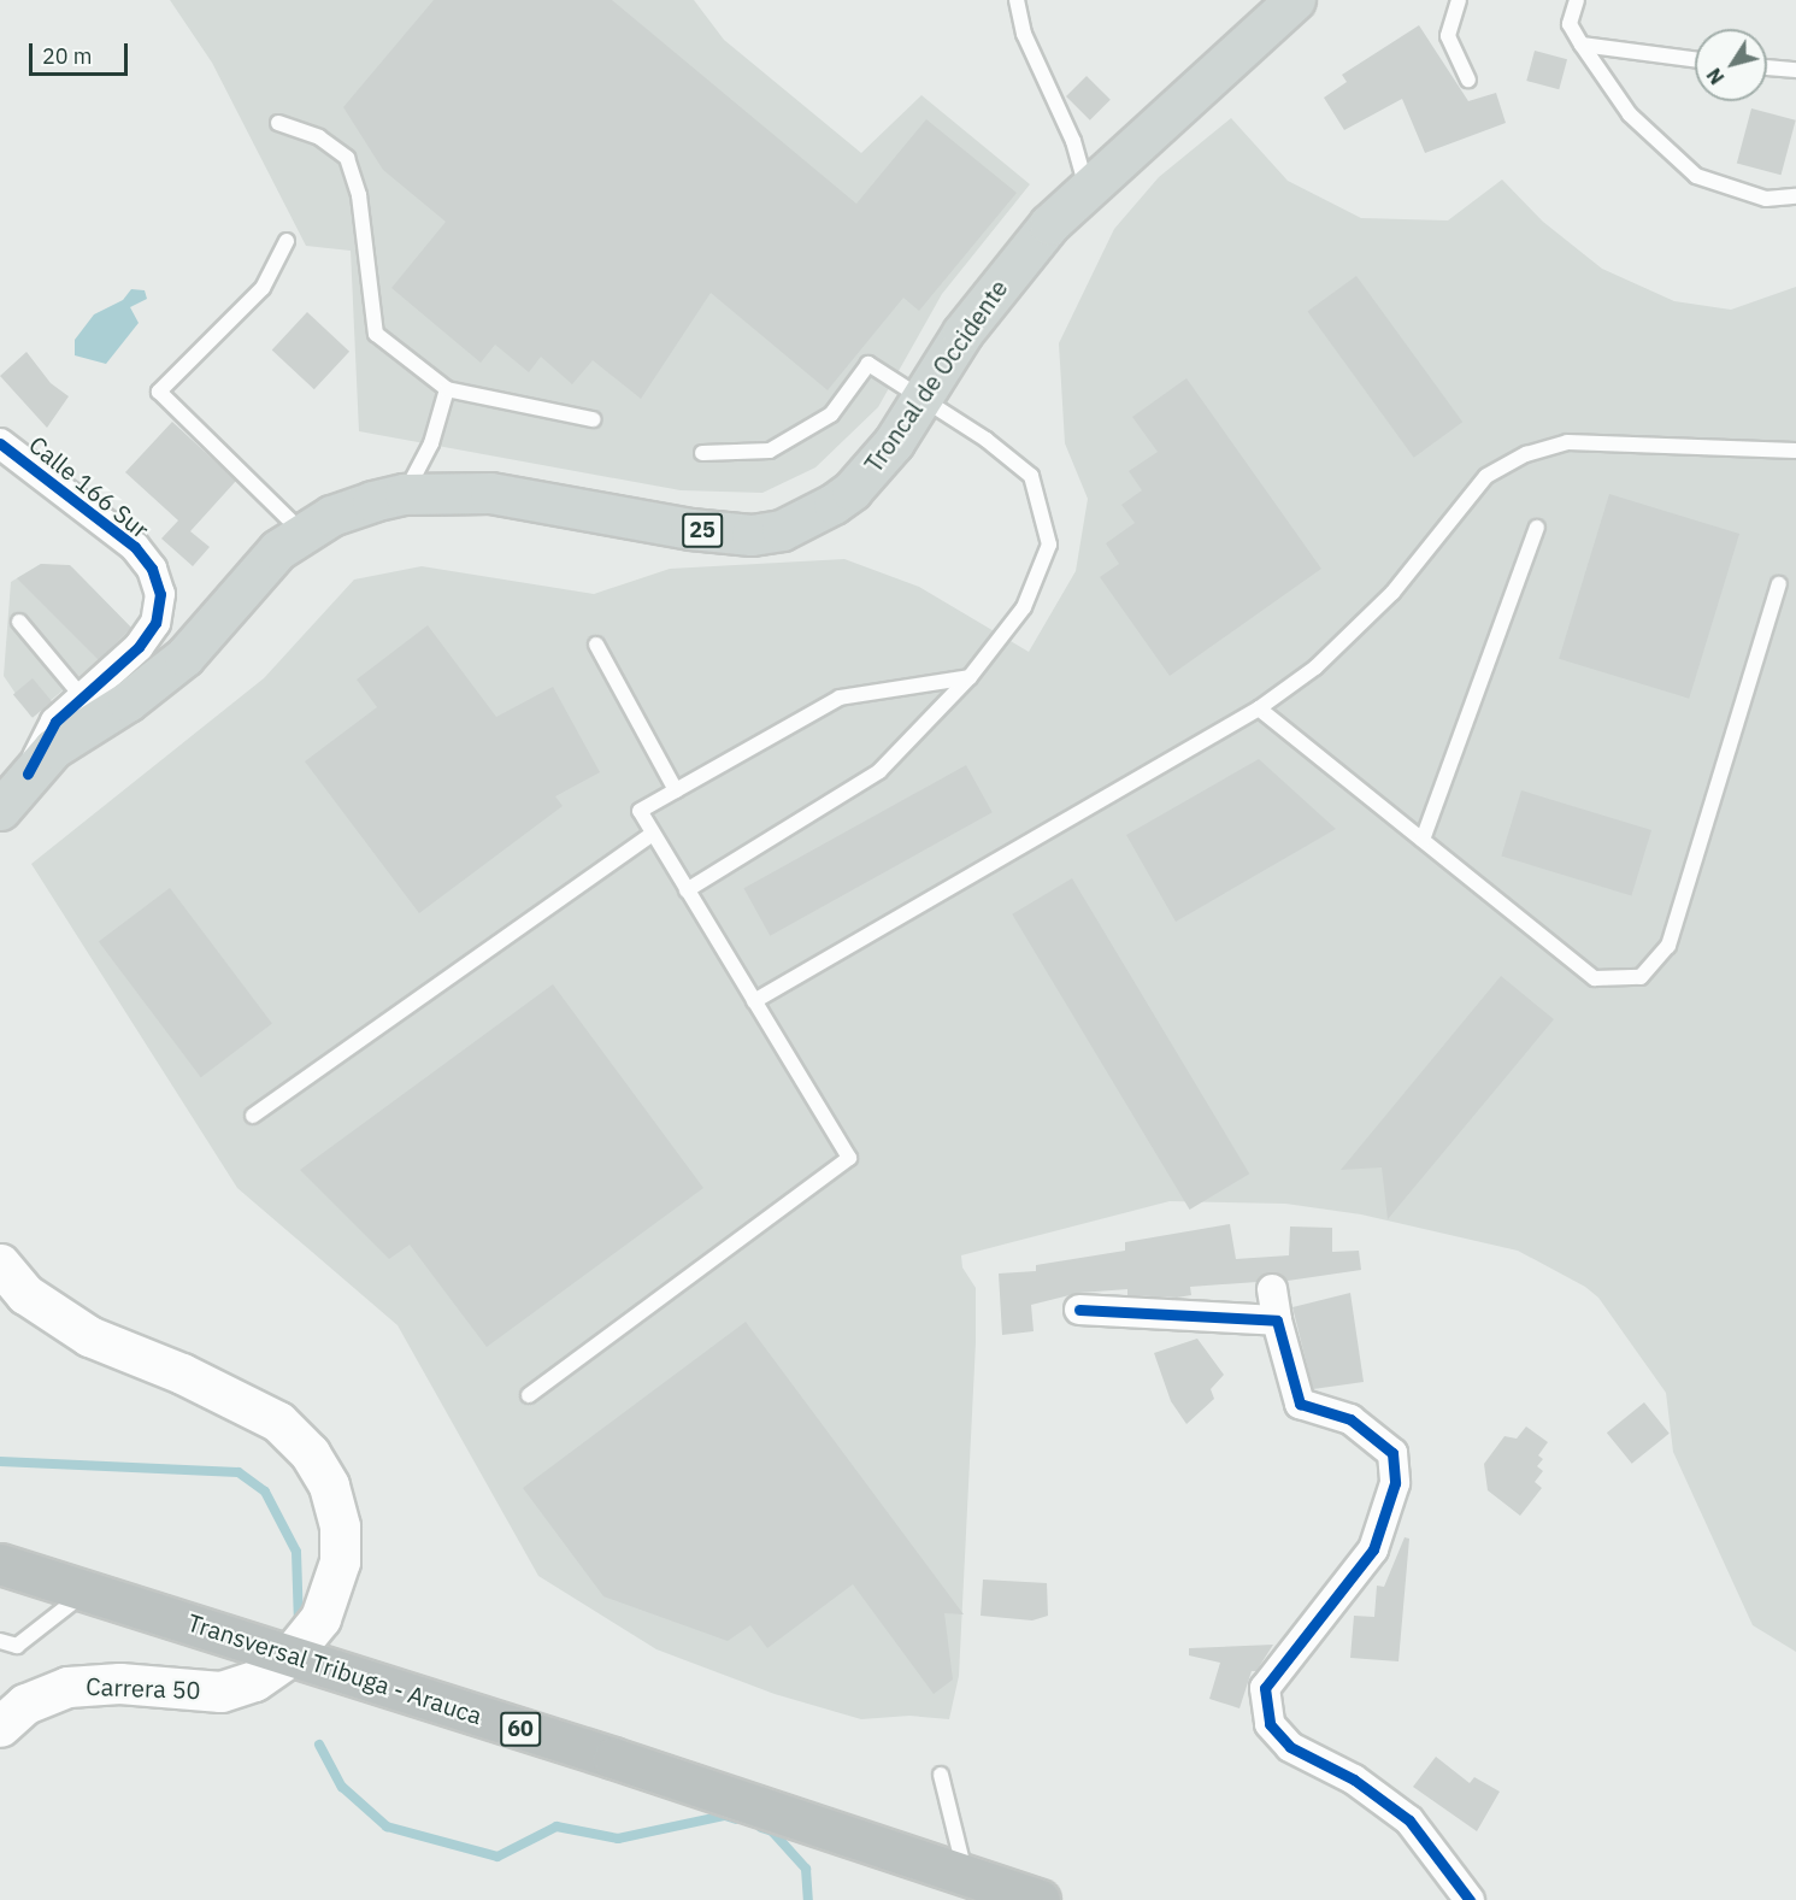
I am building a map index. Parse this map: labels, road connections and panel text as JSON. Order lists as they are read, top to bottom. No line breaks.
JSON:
{"streets":{"highway":["Transversal Tribuga - Arauca","60"],"main road":["Troncal de Occidente","25","Carrera 50"],"street":["Calle 166 Sur"]},"crossings":[["Troncal de Occidente","Calle 166 Sur"],["Transversal Tribuga - Arauca","Carrera 50"]],"scale_bar":"20 m","north":"bottom left"}
